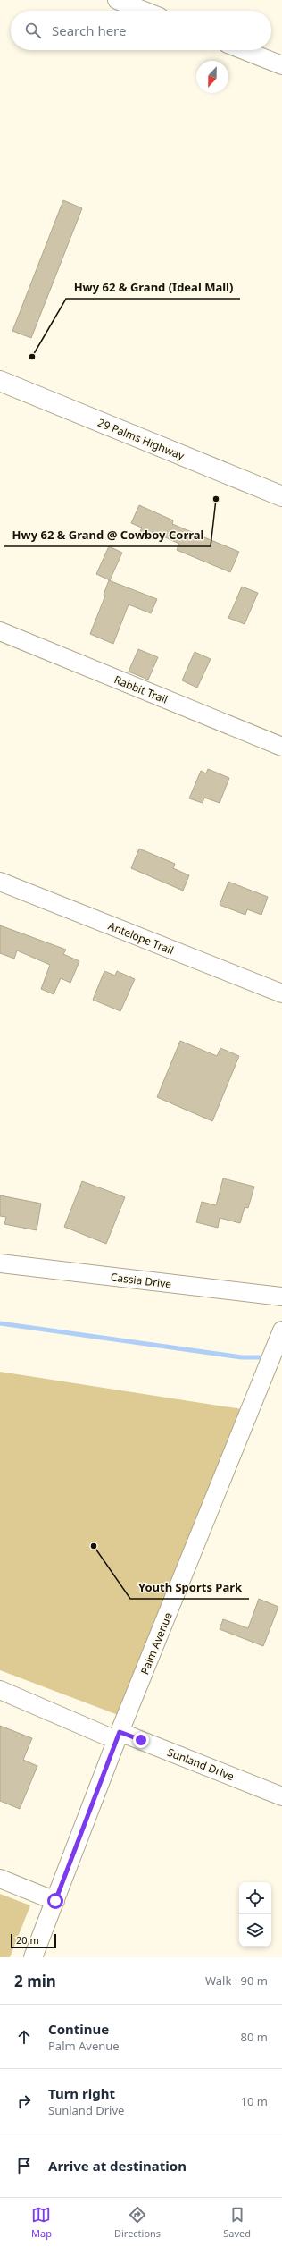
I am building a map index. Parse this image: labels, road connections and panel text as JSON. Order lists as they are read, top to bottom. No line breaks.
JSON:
{"streets":{"main road":["29 Palms Highway"],"street":["Rabbit Trail","Antelope Trail","Cassia Drive","Palm Avenue","Sunland Drive"]},"crossings":[["Palm Avenue","Sunland Drive"]],"places":["Hwy 62 & Grand (Ideal Mall)","Hwy 62 & Grand @ Cowboy Corral","Youth Sports Park"],"scale_bar":"20 m","north":"bottom","page":{"search":"Search here","scale":"20 m","heading":["2 min","Walk · 90 m"],"list":[["Continue","Palm Avenue","80 m"],["Turn right","Sunland Drive","10 m"],"Arrive at destination"],"nav":["Map","Directions","Saved"]}}
